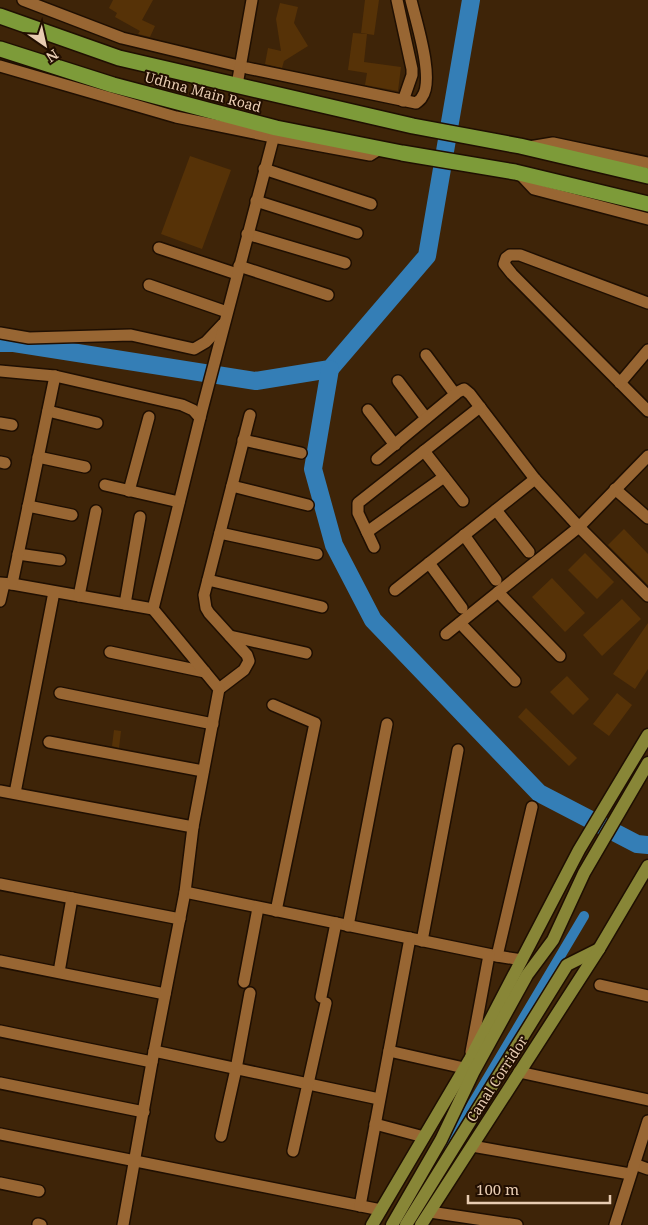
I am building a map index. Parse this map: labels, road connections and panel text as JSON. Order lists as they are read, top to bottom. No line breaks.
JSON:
{"streets":{"highway":["Udhna Main Road"],"main road":["Canal Corridor"]},"scale_bar":"100 m","north":"bottom right"}
